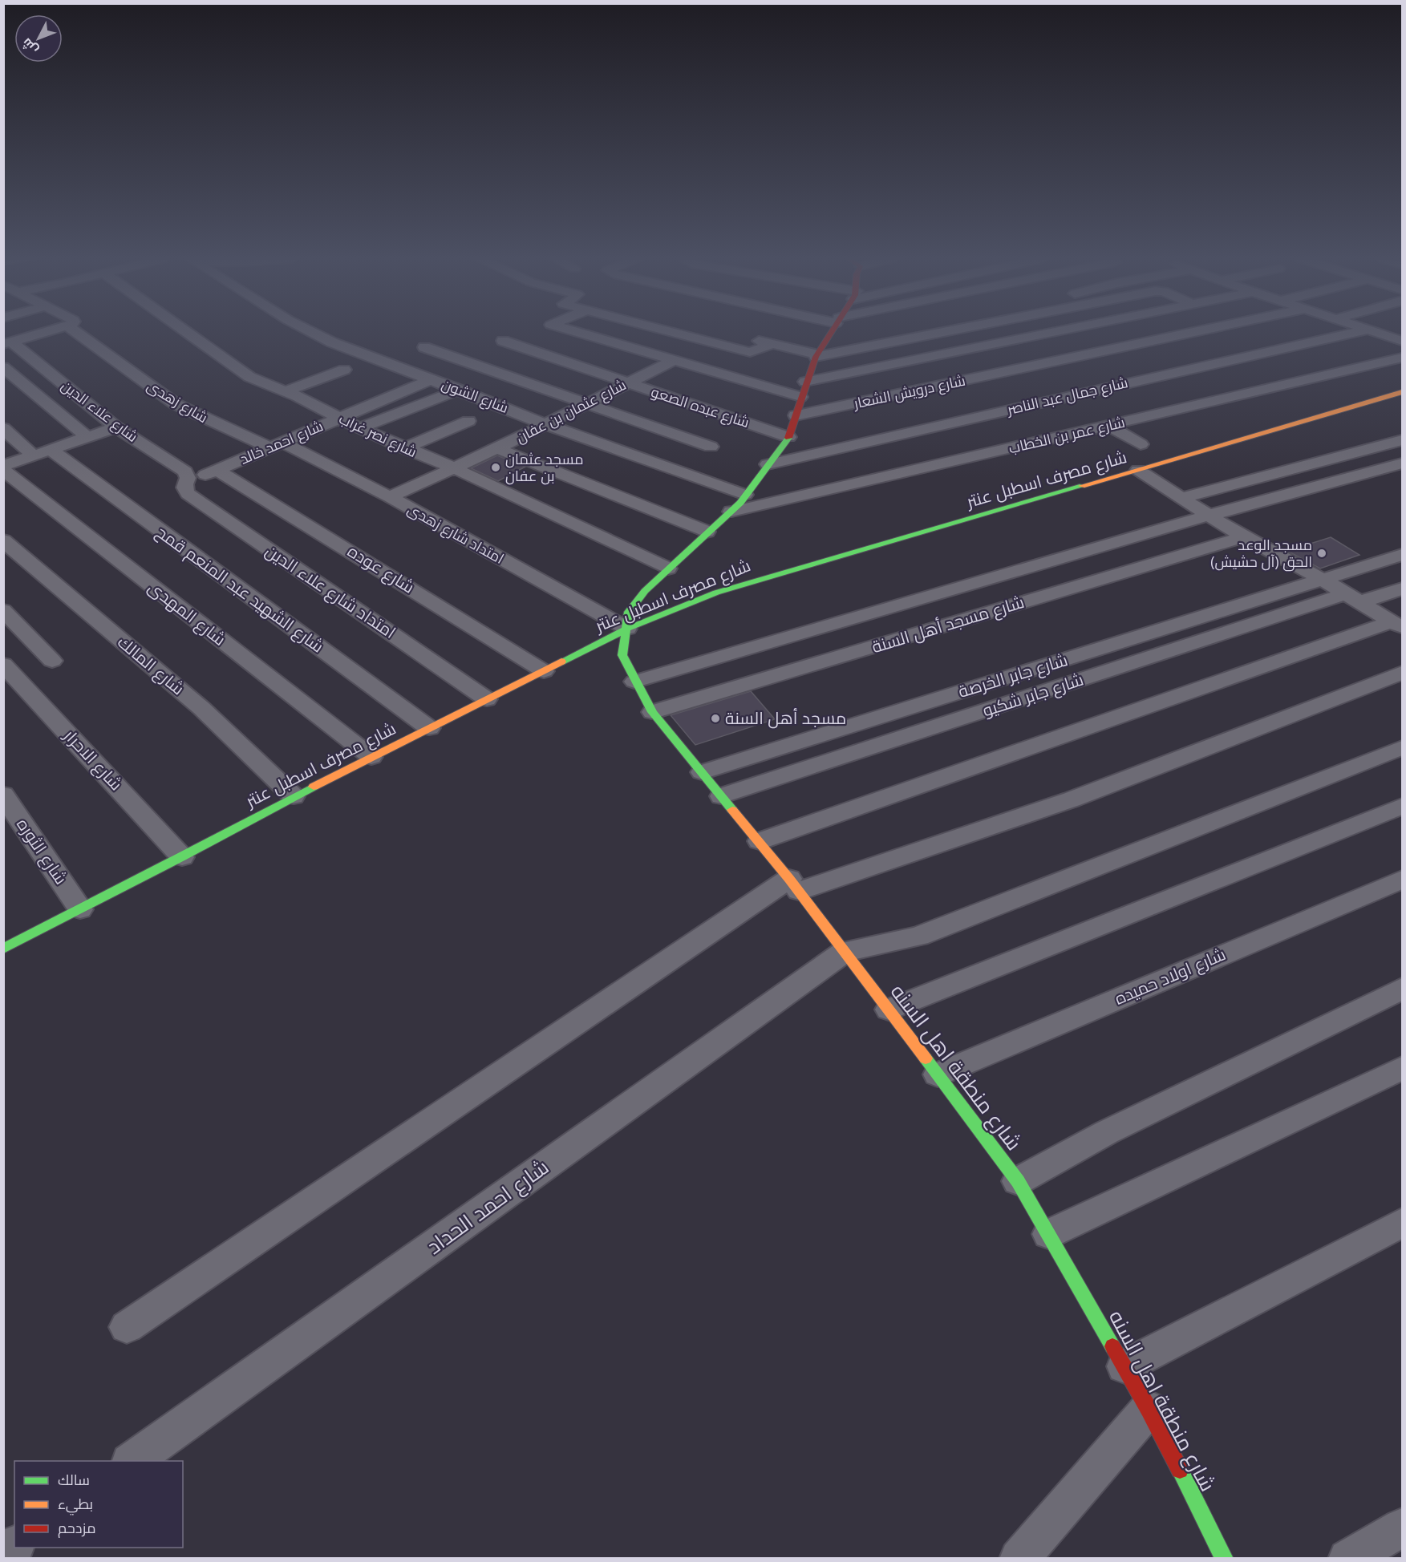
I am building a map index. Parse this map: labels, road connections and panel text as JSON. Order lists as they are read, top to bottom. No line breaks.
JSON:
{"streets":{"street":["شارع درويش الشعار","شارع الشون","شارع جمال عبد الناصر","شارع زهدى","شارع عبده الصعو","شارع علاء الدين","شارع عثمان بن عفان","شارع نصر غراب","شارع عمر بن الخطاب","شارع احمد خالد","شارع مصرف اسطبل عنتر","امتداد شارع زهدى","شارع عوده","شارع الشهيد عبد المنعم قمح","امتداد شارع علاء الدين","شارع المهدى","شارع مسجد أهل السنة","شارع المالك","شارع جابر الخرصة","شارع جابر شكيو","شارع الاحرار","شارع الثوره","شارع اولاد حميده","شارع منطقة اهل السنه","شارع احمد الحداد"]},"crossings":[["شارع درويش الشعار","شارع منطقة اهل السنه"],["شارع الشون","شارع عثمان بن عفان"],["شارع الشون","شارع احمد خالد"],["شارع الشون","شارع منطقة اهل السنه"],["شارع جمال عبد الناصر","شارع منطقة اهل السنه"],["شارع زهدى","شارع احمد خالد"],["شارع زهدى","امتداد شارع زهدى"],["شارع عبده الصعو","شارع عثمان بن عفان"],["شارع عبده الصعو","شارع منطقة اهل السنه"],["شارع علاء الدين","شارع احمد خالد"],["شارع علاء الدين","امتداد شارع علاء الدين"],["شارع علاء الدين","شارع المهدى"],["شارع عثمان بن عفان","شارع نصر غراب"],["شارع عثمان بن عفان","امتداد شارع زهدى"],["شارع نصر غراب","شارع احمد خالد"],["شارع نصر غراب","شارع منطقة اهل السنه"],["شارع عمر بن الخطاب","شارع منطقة اهل السنه"],["شارع احمد خالد","امتداد شارع زهدى"],["شارع احمد خالد","شارع عوده"],["شارع احمد خالد","امتداد شارع علاء الدين"],["شارع مصرف اسطبل عنتر","امتداد شارع زهدى"],["شارع مصرف اسطبل عنتر","شارع عوده"],["شارع مصرف اسطبل عنتر","شارع الشهيد عبد المنعم قمح"],["شارع مصرف اسطبل عنتر","امتداد شارع علاء الدين"],["شارع مصرف اسطبل عنتر","شارع المهدى"],["شارع مصرف اسطبل عنتر","شارع المالك"],["شارع مصرف اسطبل عنتر","شارع الاحرار"],["شارع مصرف اسطبل عنتر","شارع الثوره"],["شارع مصرف اسطبل عنتر","شارع منطقة اهل السنه"],["امتداد شارع زهدى","شارع منطقة اهل السنه"],["شارع الشهيد عبد المنعم قمح","شارع المهدى"],["شارع مسجد أهل السنة","شارع منطقة اهل السنه"],["شارع جابر الخرصة","شارع منطقة اهل السنه"],["شارع جابر شكيو","شارع منطقة اهل السنه"],["شارع اولاد حميده","شارع منطقة اهل السنه"],["شارع منطقة اهل السنه","شارع احمد الحداد"]],"places":["مسجد عثمان بن عفان","مسجد الوعد الحق (آل حشيش)","مسجد أهل السنة"],"legend":["سالك","بطيء","مزدحم"],"north":"bottom left"}
